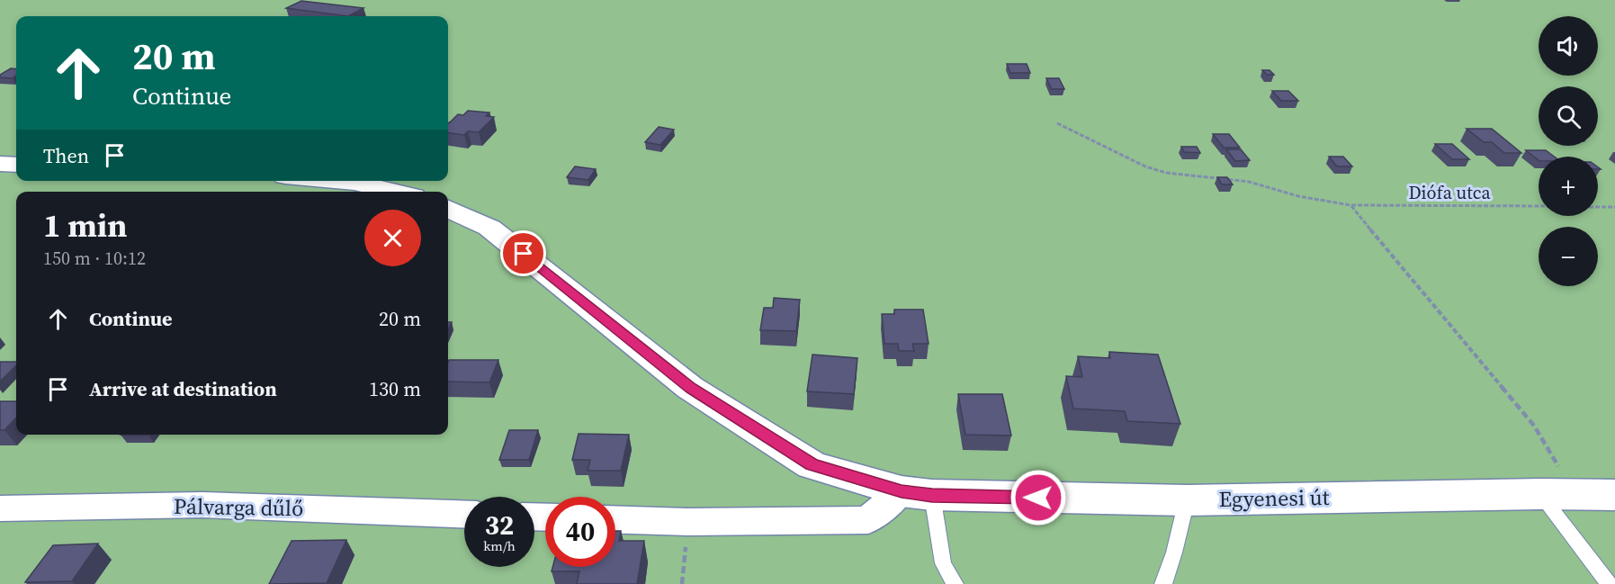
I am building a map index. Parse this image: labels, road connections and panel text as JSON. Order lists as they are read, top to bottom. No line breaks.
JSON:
{"streets":{"street":["Egyenesi út","Pálvarga dűlő"],"path":["Diófa utca"]},"page":{"map_buttons":["+","−"],"turn":["20 m","Continue"],"then":"Then","heading":["1 min","150 m · 10:12"],"list":[{"name":"Continue","value":"20 m"},{"name":"Arrive at destination","value":"130 m"}],"speed":"32 km/h","limit":"40"}}
